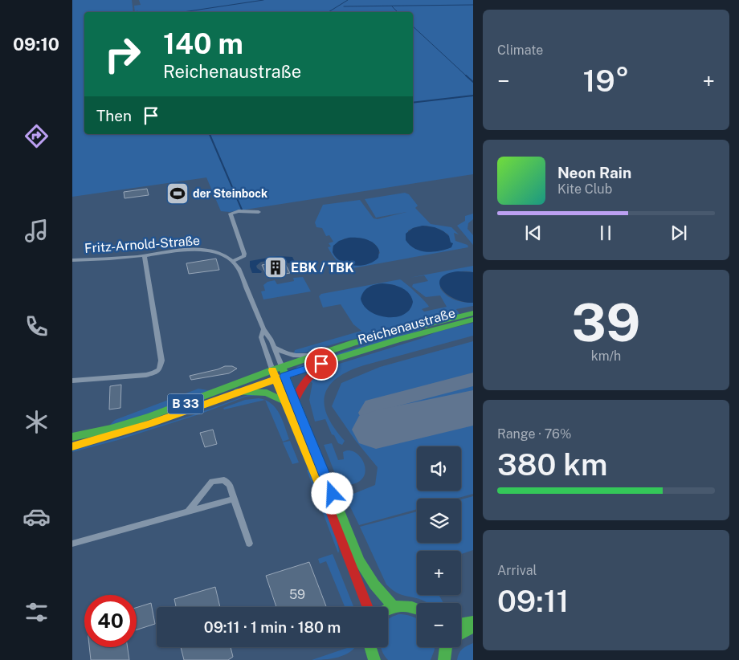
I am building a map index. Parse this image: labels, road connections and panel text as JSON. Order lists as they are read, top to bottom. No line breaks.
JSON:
{"streets":{"main road":["Reichenaustraße","B 33"],"street":["Fritz-Arnold-Straße"]},"places":{"sports":["der Steinbock"],"building":["EBK / TBK"]},"house_numbers":["59"],"page":{"tabs":"09:10","tile":["Climate",["39","km/h"],["Range · 76%","380 km"],["Arrival","09:11"]],"turn":["140 m","Reichenaustraße"],"heat":["−","19°","+"],"then":"Then","song":["Neon Rain","Kite Club"],"map_buttons":["+","−"],"limit":"40","trip":"09:11 · 1 min · 180 m"}}
